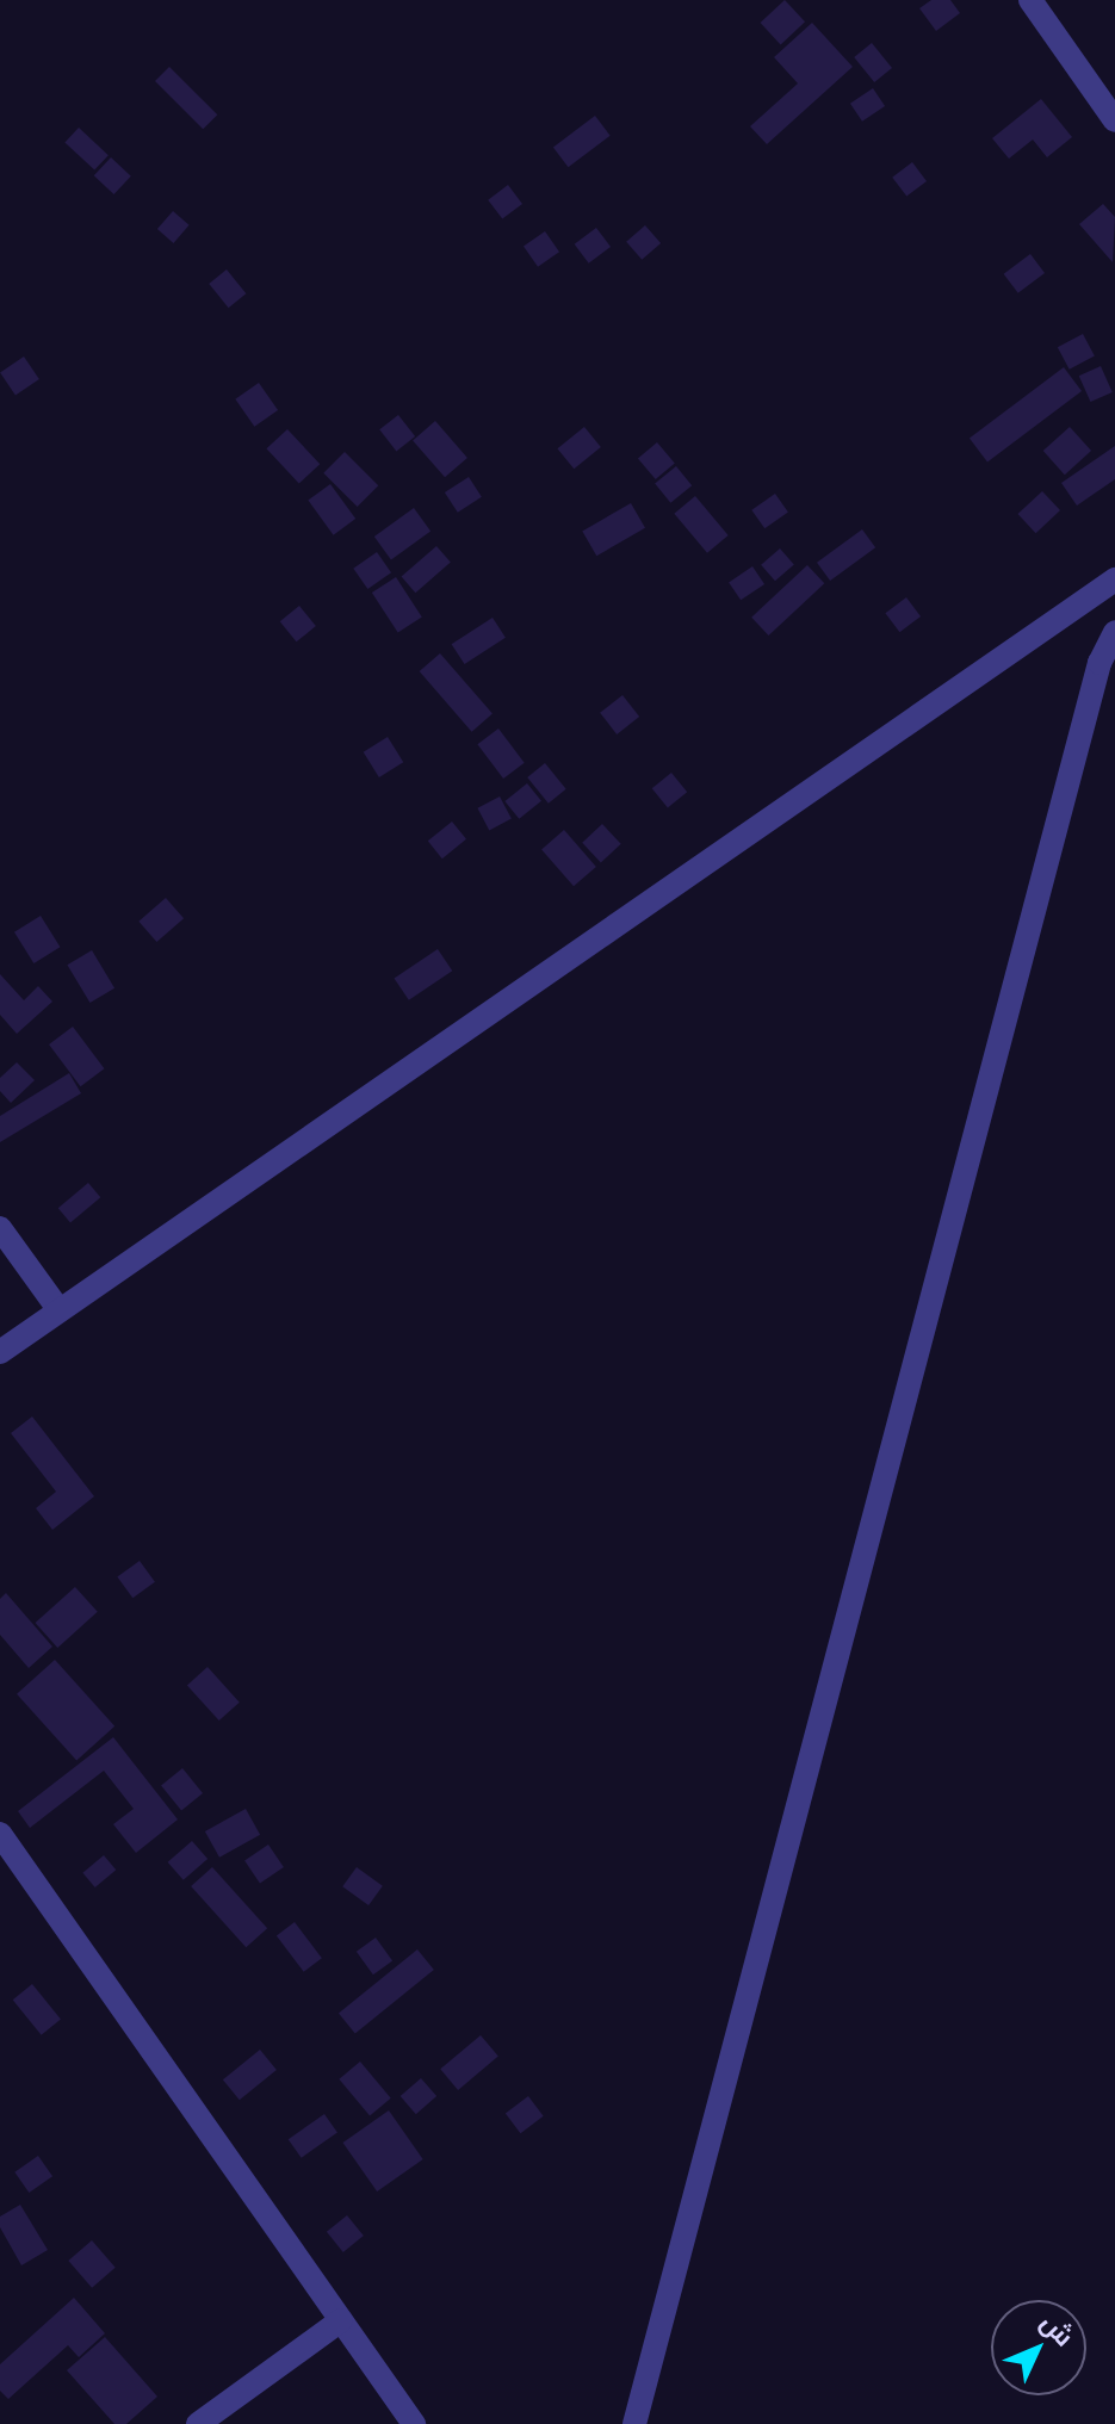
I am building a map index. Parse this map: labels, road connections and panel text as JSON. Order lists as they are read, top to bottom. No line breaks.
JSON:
{"north":"top right"}
